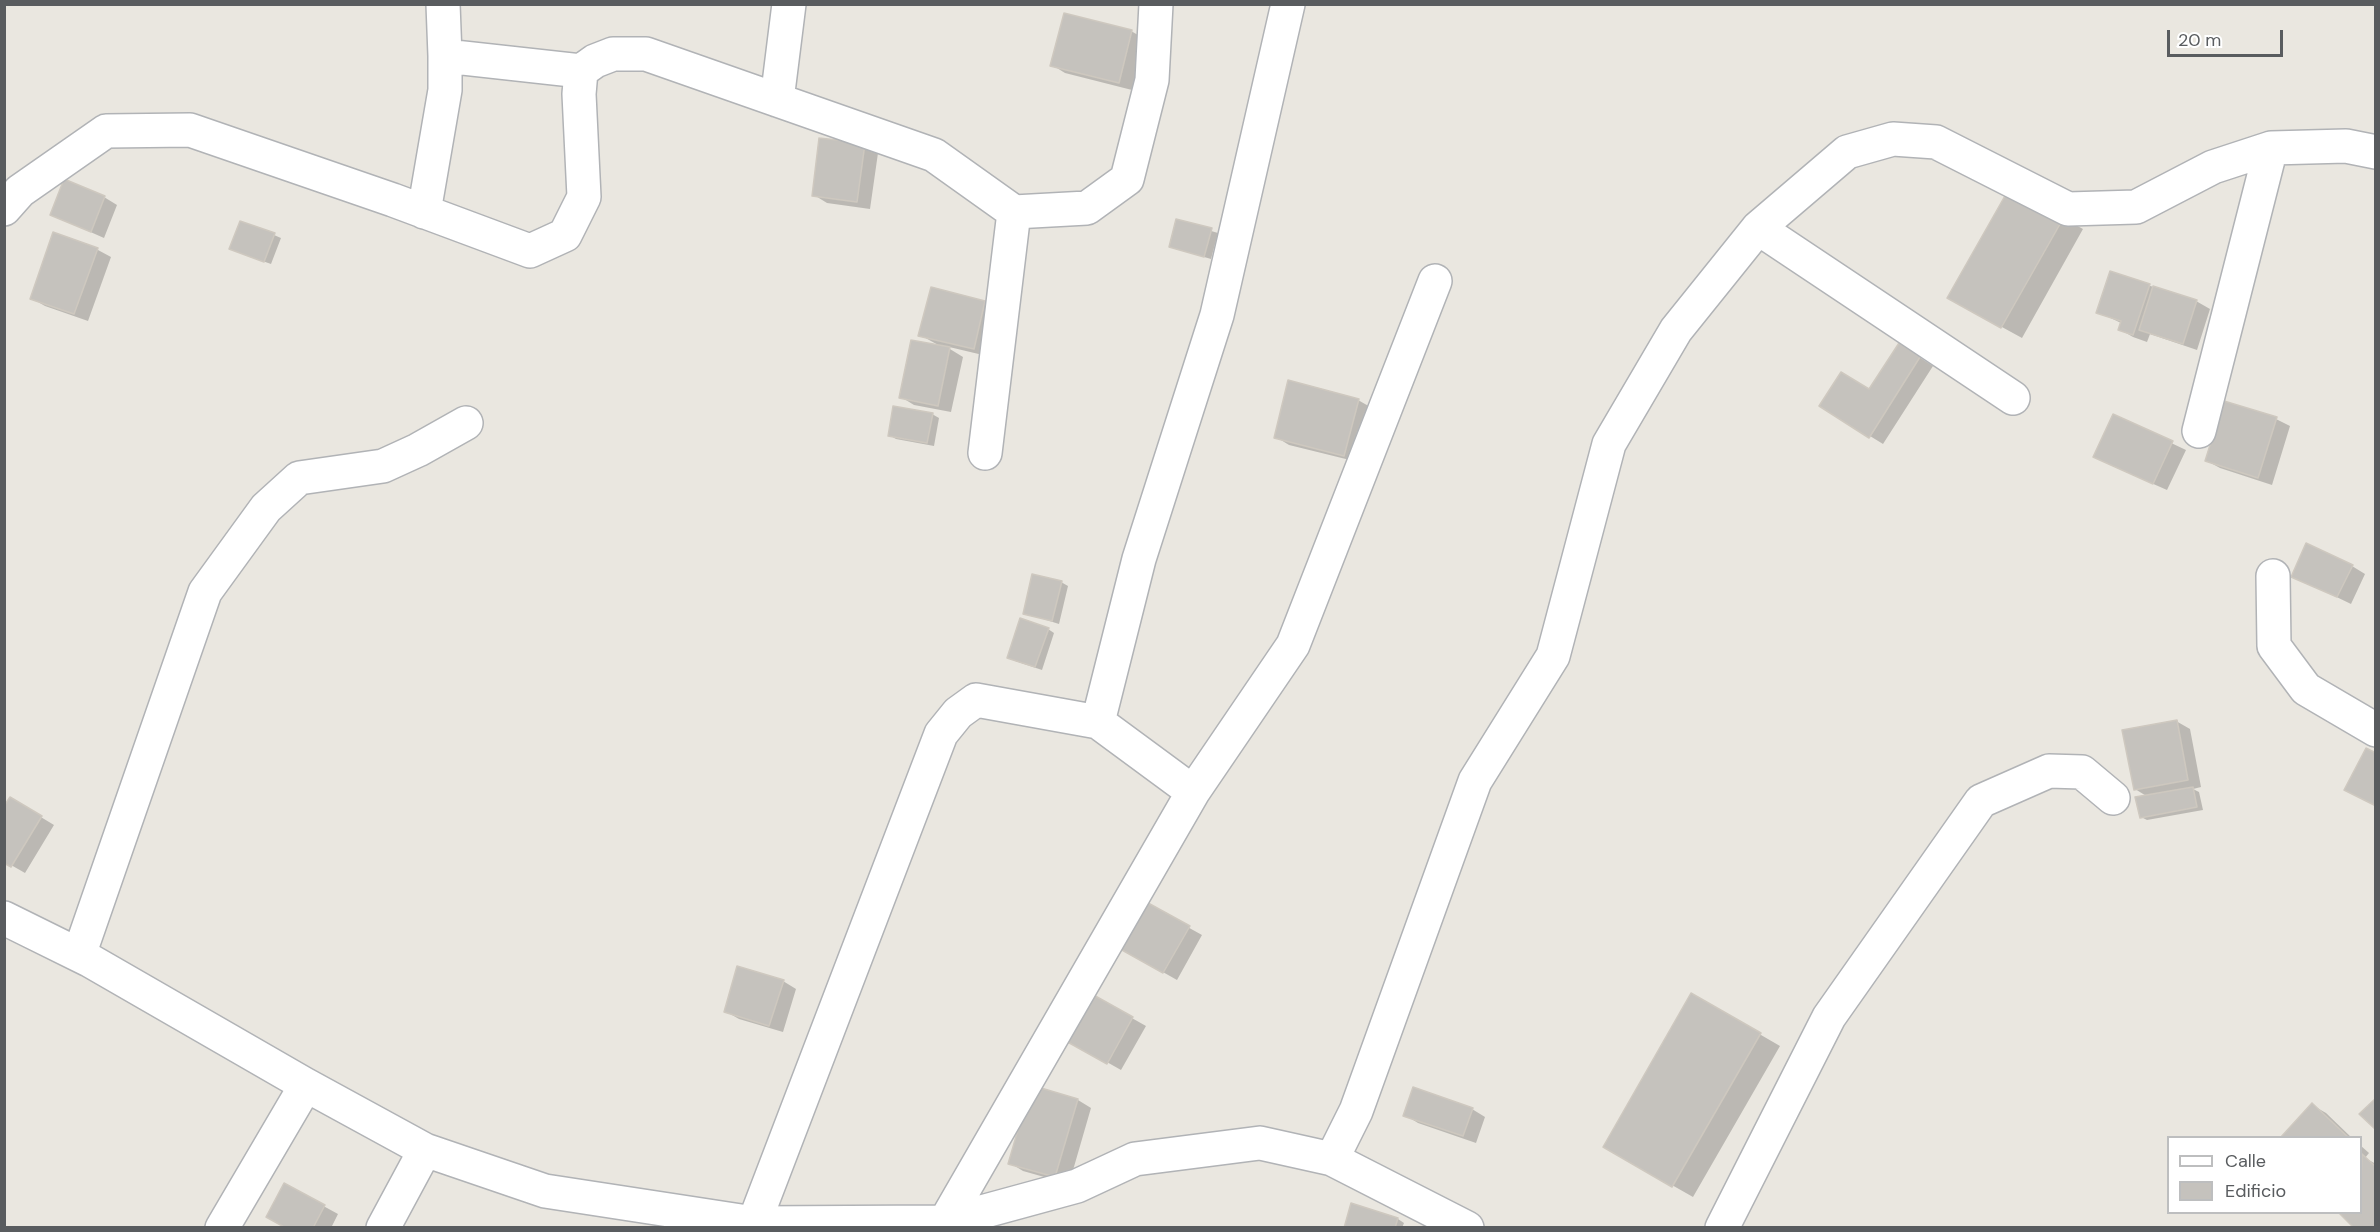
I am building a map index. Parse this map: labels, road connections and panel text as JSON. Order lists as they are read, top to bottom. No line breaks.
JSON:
{"legend":["Calle","Edificio"],"scale_bar":"20 m"}
